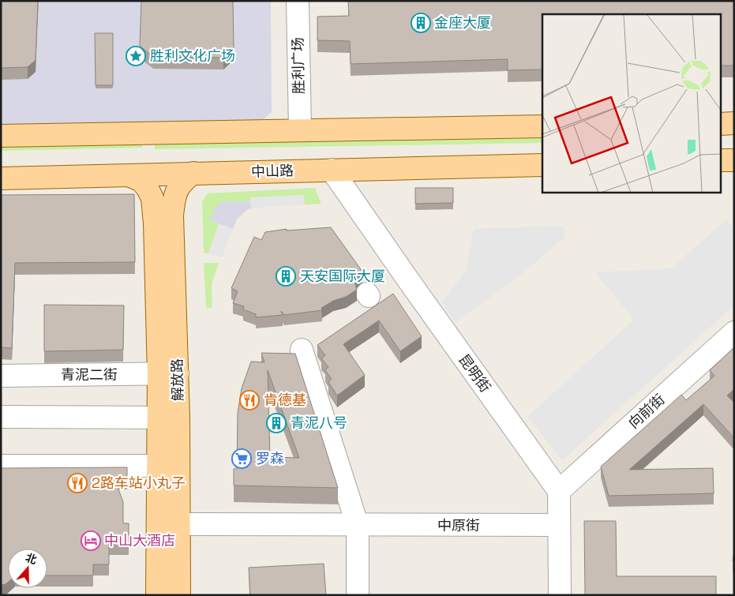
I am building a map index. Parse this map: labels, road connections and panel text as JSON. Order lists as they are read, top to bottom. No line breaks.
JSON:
{"streets":{"main road":["中山路","解放路"],"street":["胜利广场","昆明街","青泥二街","向前街","中原街"]},"crossings":[["中山路","昆明街"],["中山路","解放路"],["昆明街","向前街"],["青泥二街","解放路"],["解放路","中原街"]],"places":{"building":["金座大厦","天安国际大厦","青泥八号"],"place":["胜利文化广场"],"restaurant":["肯德基","2路车站小丸子"],"supermarket":["罗森"],"hotel":["中山大酒店"]},"north":"top"}
